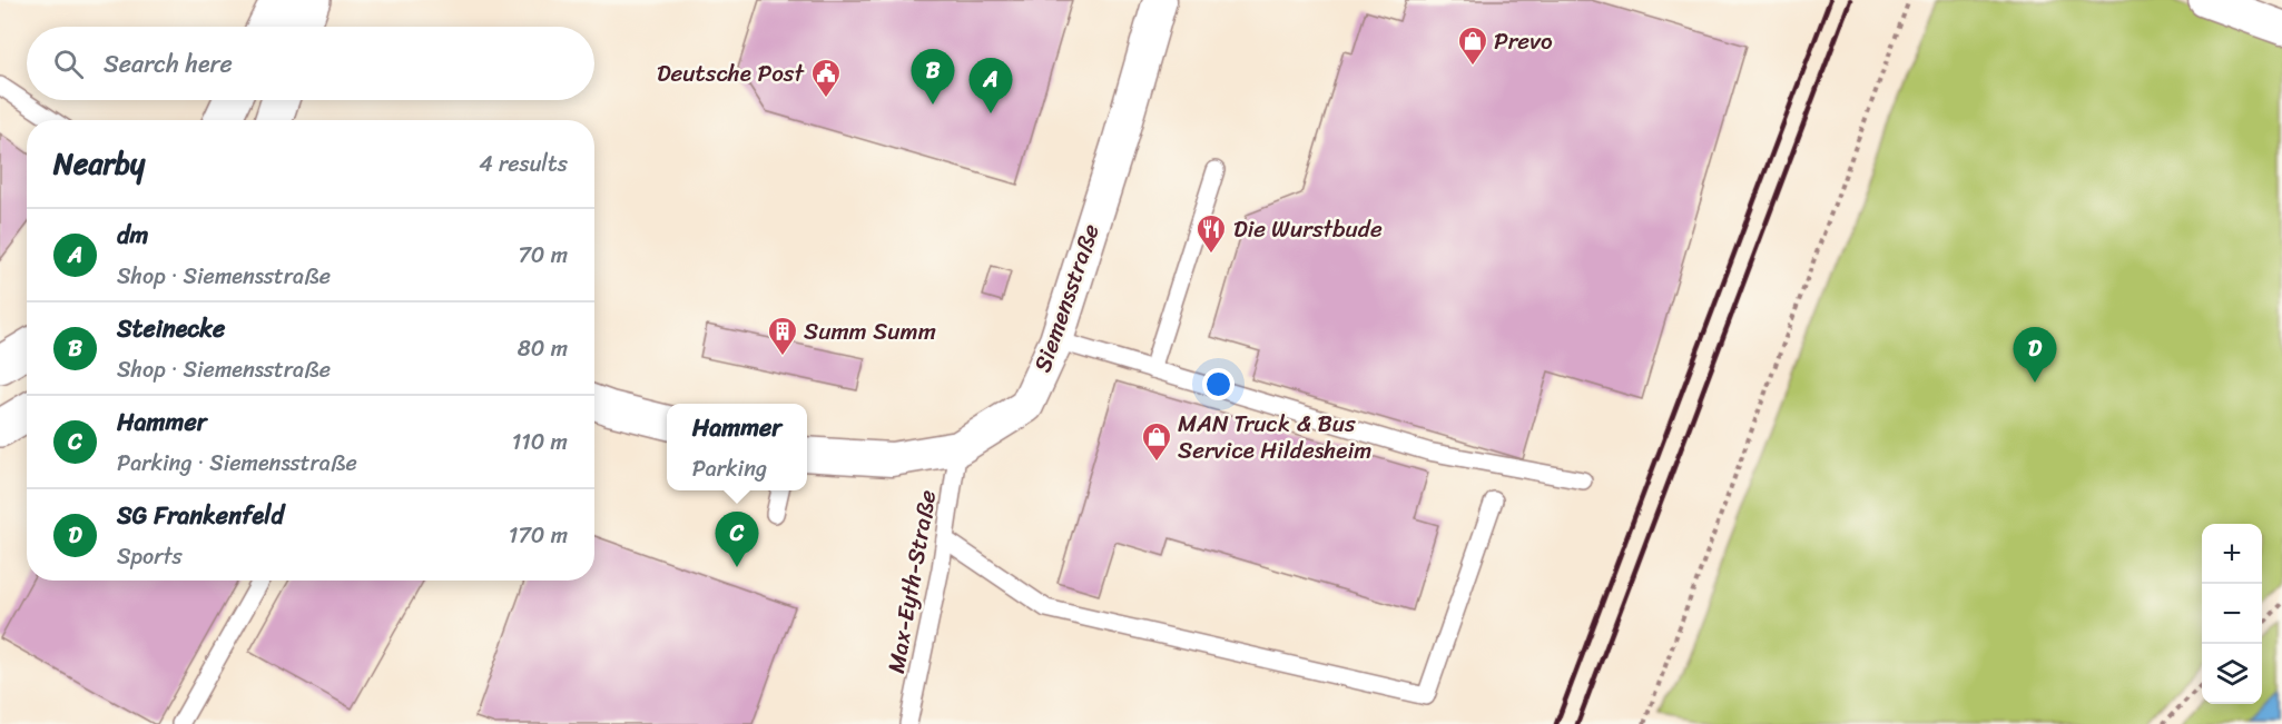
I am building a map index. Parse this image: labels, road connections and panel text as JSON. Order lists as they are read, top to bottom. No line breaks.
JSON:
{"streets":{"street":["Siemensstraße"],"lane":["Max-Eyth-Straße"]},"crossings":[["Siemensstraße","Max-Eyth-Straße"]],"places":{"shop":["Prevo","MAN Truck & Bus Service Hildesheim"],"public building":["Deutsche Post"],"restaurant":["Die Wurstbude"],"building":["Summ Summ"]},"page":{"search":"Search here","pins":["B","A","D","C"],"heading":["Nearby","4 results"],"list":[{"mark":"A","name":"dm","note":"Shop · Siemensstraße","value":"70 m"},{"mark":"B","name":"Steinecke","note":"Shop · Siemensstraße","value":"80 m"},{"mark":"C","name":"Hammer","note":"Parking · Siemensstraße","value":"110 m"},{"mark":"D","name":"SG Frankenfeld","note":"Sports","value":"170 m"}],"popup":["Hammer","Parking"],"map_buttons":["+","−"]}}
